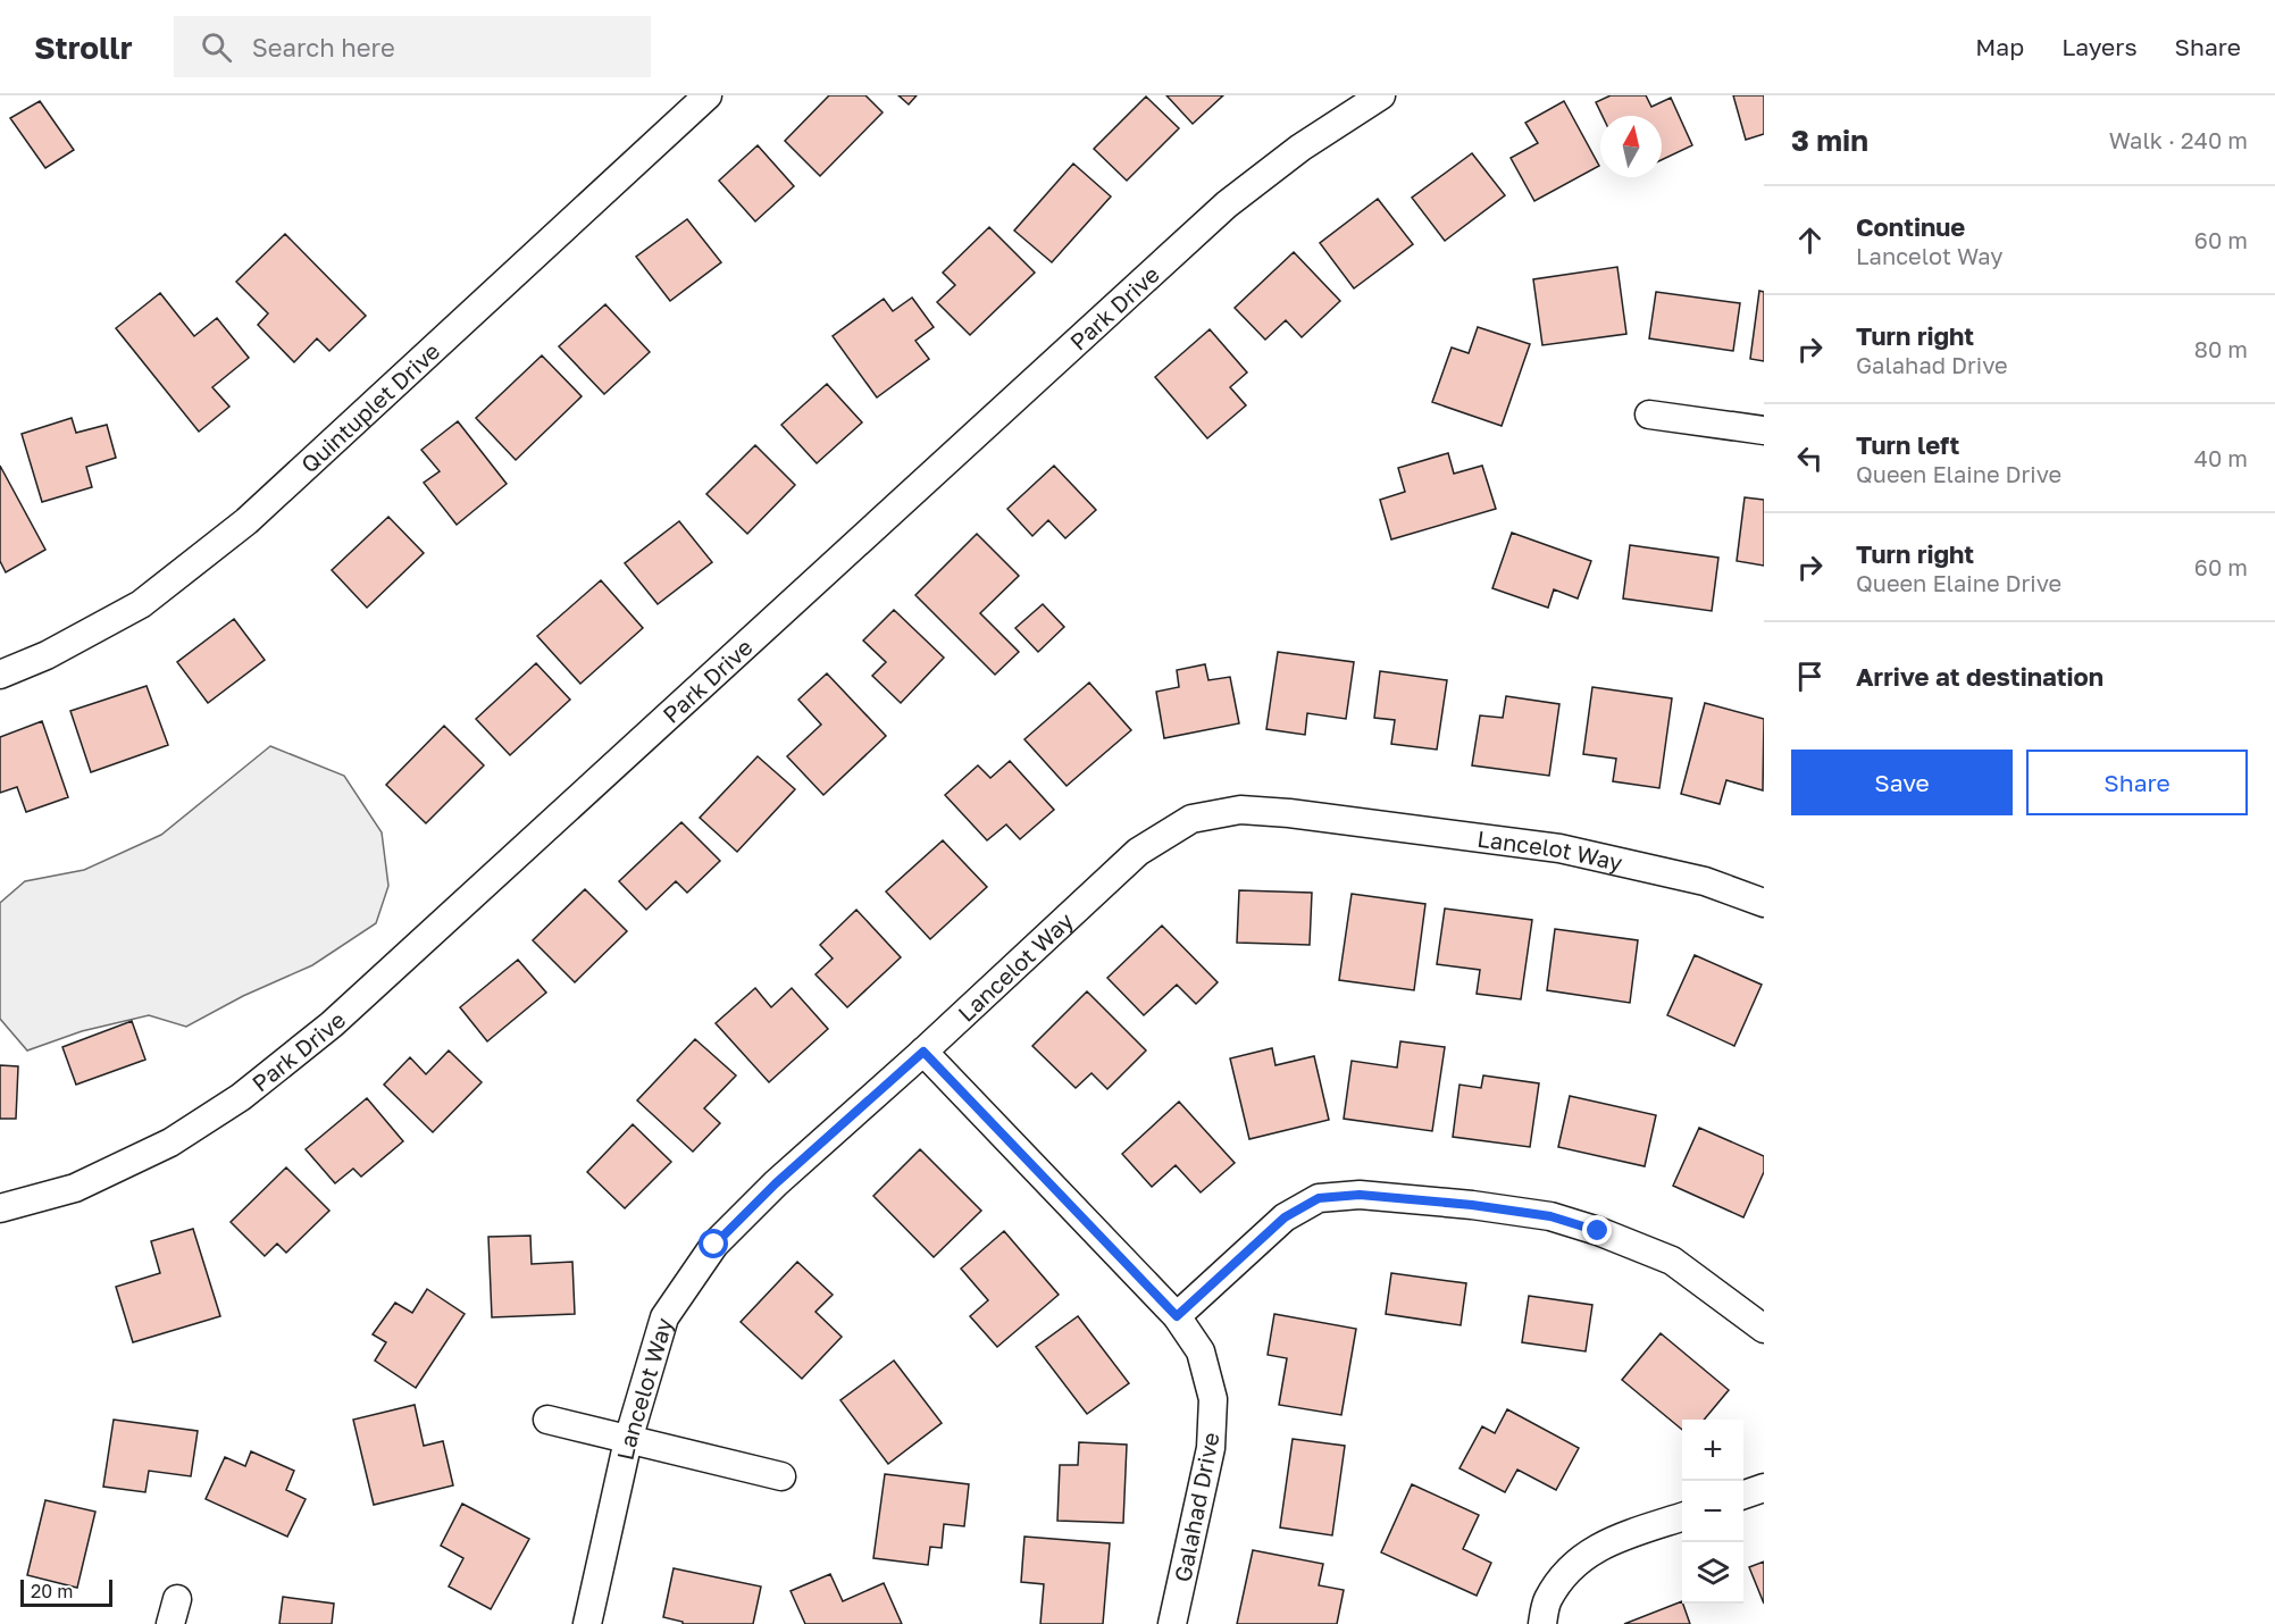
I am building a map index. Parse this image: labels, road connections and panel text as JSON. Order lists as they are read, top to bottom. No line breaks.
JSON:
{"streets":{"street":["Park Drive","Quintuplet Drive","Lancelot Way","Galahad Drive"]},"crossings":[["Lancelot Way","Galahad Drive"]],"scale_bar":"20 m","north":"top","page":{"header":"Strollr","search":"Search here","nav":["Map","Layers","Share"],"heading":["3 min","Walk · 240 m"],"list":[["Continue","Lancelot Way","60 m"],["Turn right","Galahad Drive","80 m"],["Turn left","Queen Elaine Drive","40 m"],["Turn right","Queen Elaine Drive","60 m"],"Arrive at destination"],"buttons":["Save","Share"],"map_buttons":["+","−"],"scale":"20 m"}}
